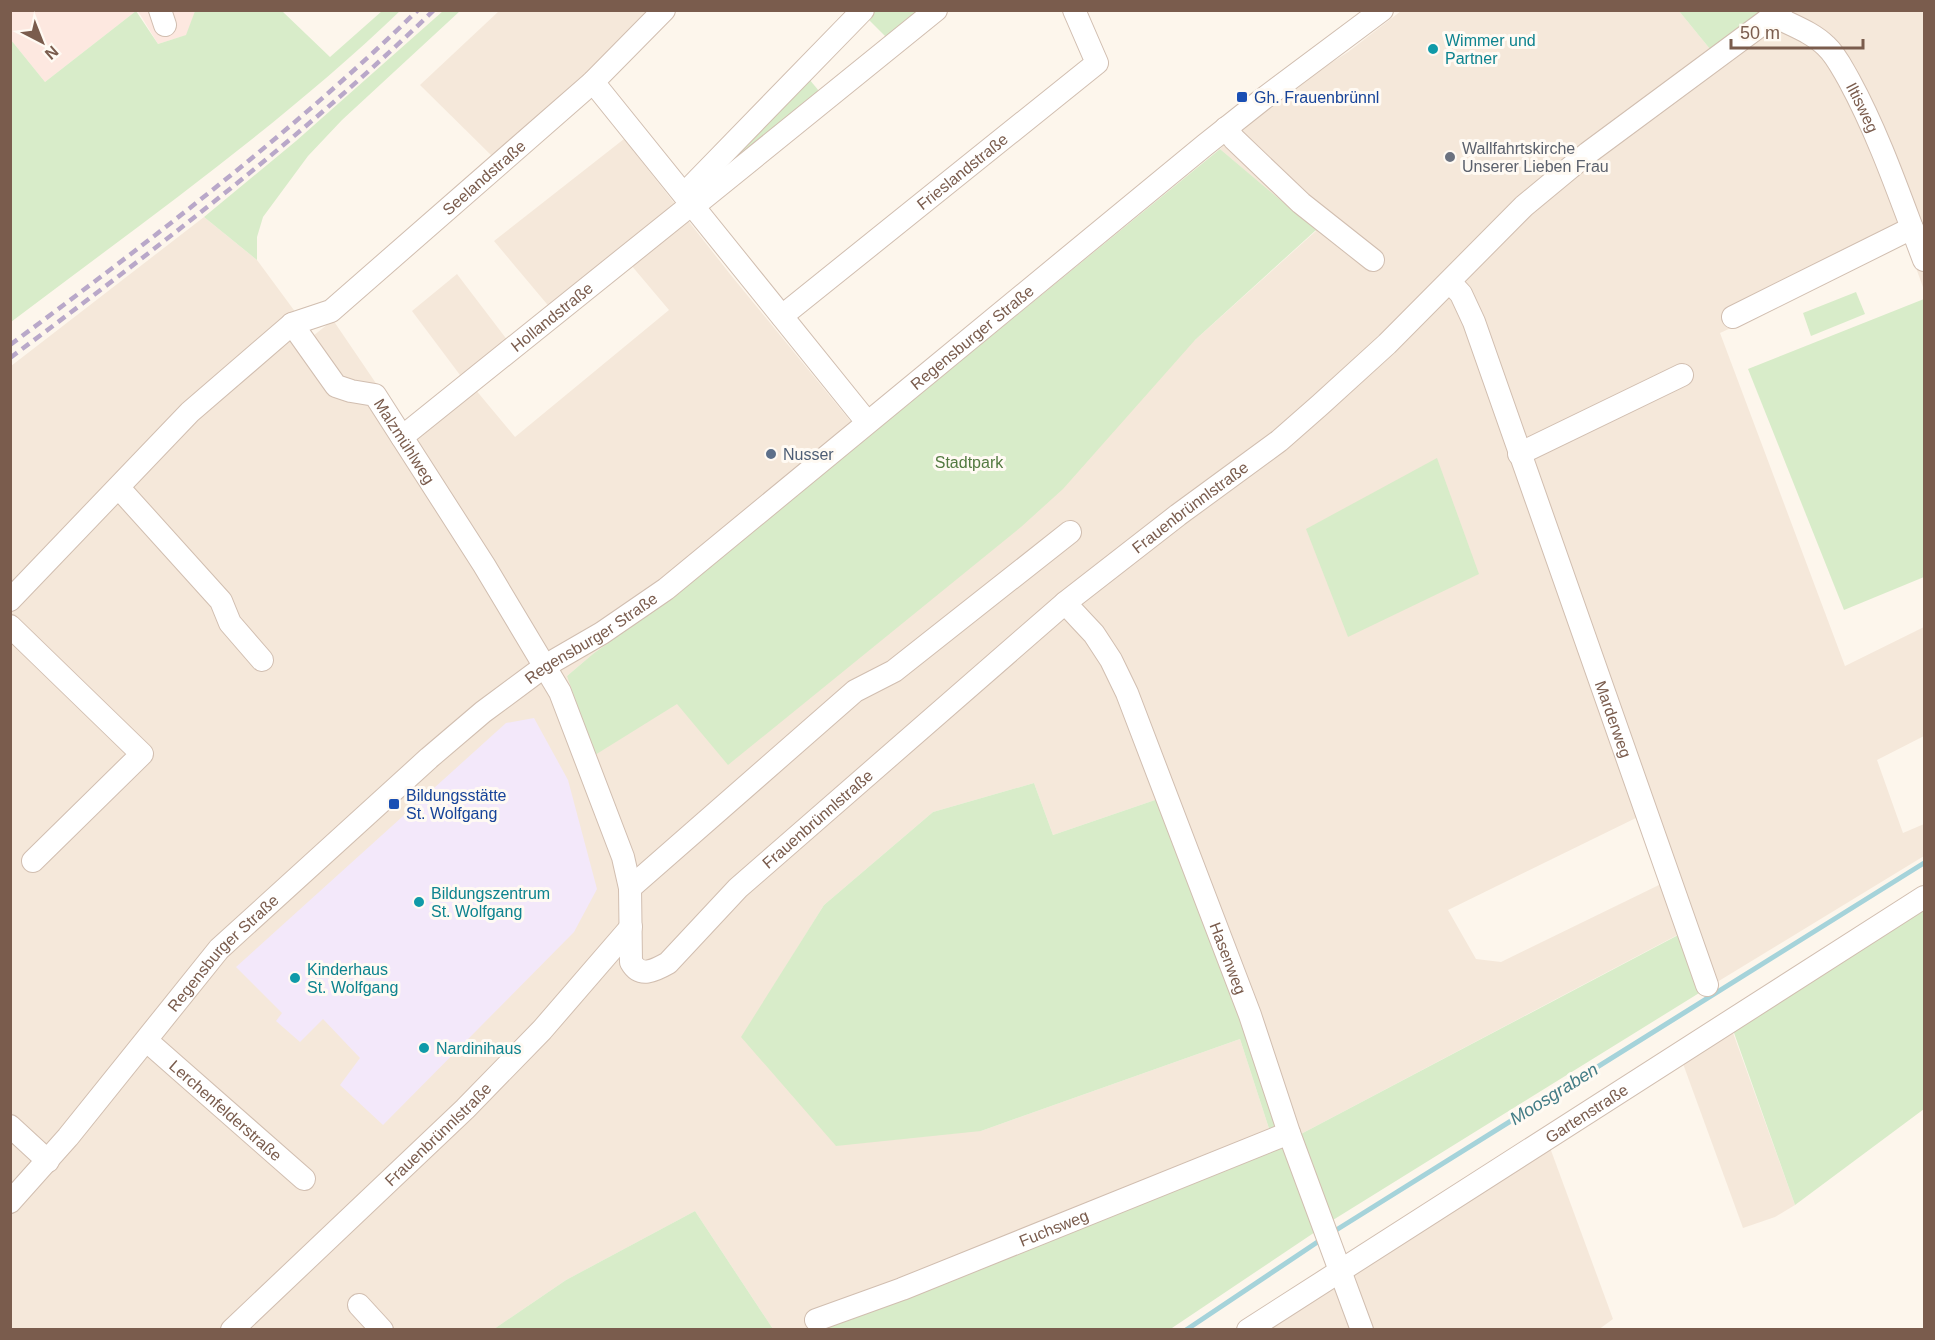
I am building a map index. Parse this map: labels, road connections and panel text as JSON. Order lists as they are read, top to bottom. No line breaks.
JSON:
{"streets":{"street":["Iltisweg","Frieslandstraße","Seelandstraße","Hollandstraße","Regensburger Straße","Malzmühlweg","Frauenbrünnlstraße","Marderweg","Hasenweg","Lerchenfelderstraße","Gartenstraße","Fuchsweg"]},"crossings":[["Iltisweg","Frauenbrünnlstraße"],["Seelandstraße","Malzmühlweg"],["Hollandstraße","Malzmühlweg"],["Regensburger Straße","Malzmühlweg"],["Regensburger Straße","Frauenbrünnlstraße"],["Regensburger Straße","Lerchenfelderstraße"],["Malzmühlweg","Frauenbrünnlstraße"],["Frauenbrünnlstraße","Marderweg"],["Frauenbrünnlstraße","Hasenweg"],["Hasenweg","Gartenstraße"],["Hasenweg","Fuchsweg"]],"water":["Moosgraben"],"parks":["Stadtpark"],"places":{"other":["Wimmer und Partner","Wallfahrtskirche Unserer Lieben Frau","Nusser","Bildungszentrum St. Wolfgang","Kinderhaus St. Wolfgang","Nardinihaus"],"transit":["Gh. Frauenbrünnl","Bildungsstätte St. Wolfgang"]},"scale_bar":"50 m","north":"bottom right"}
